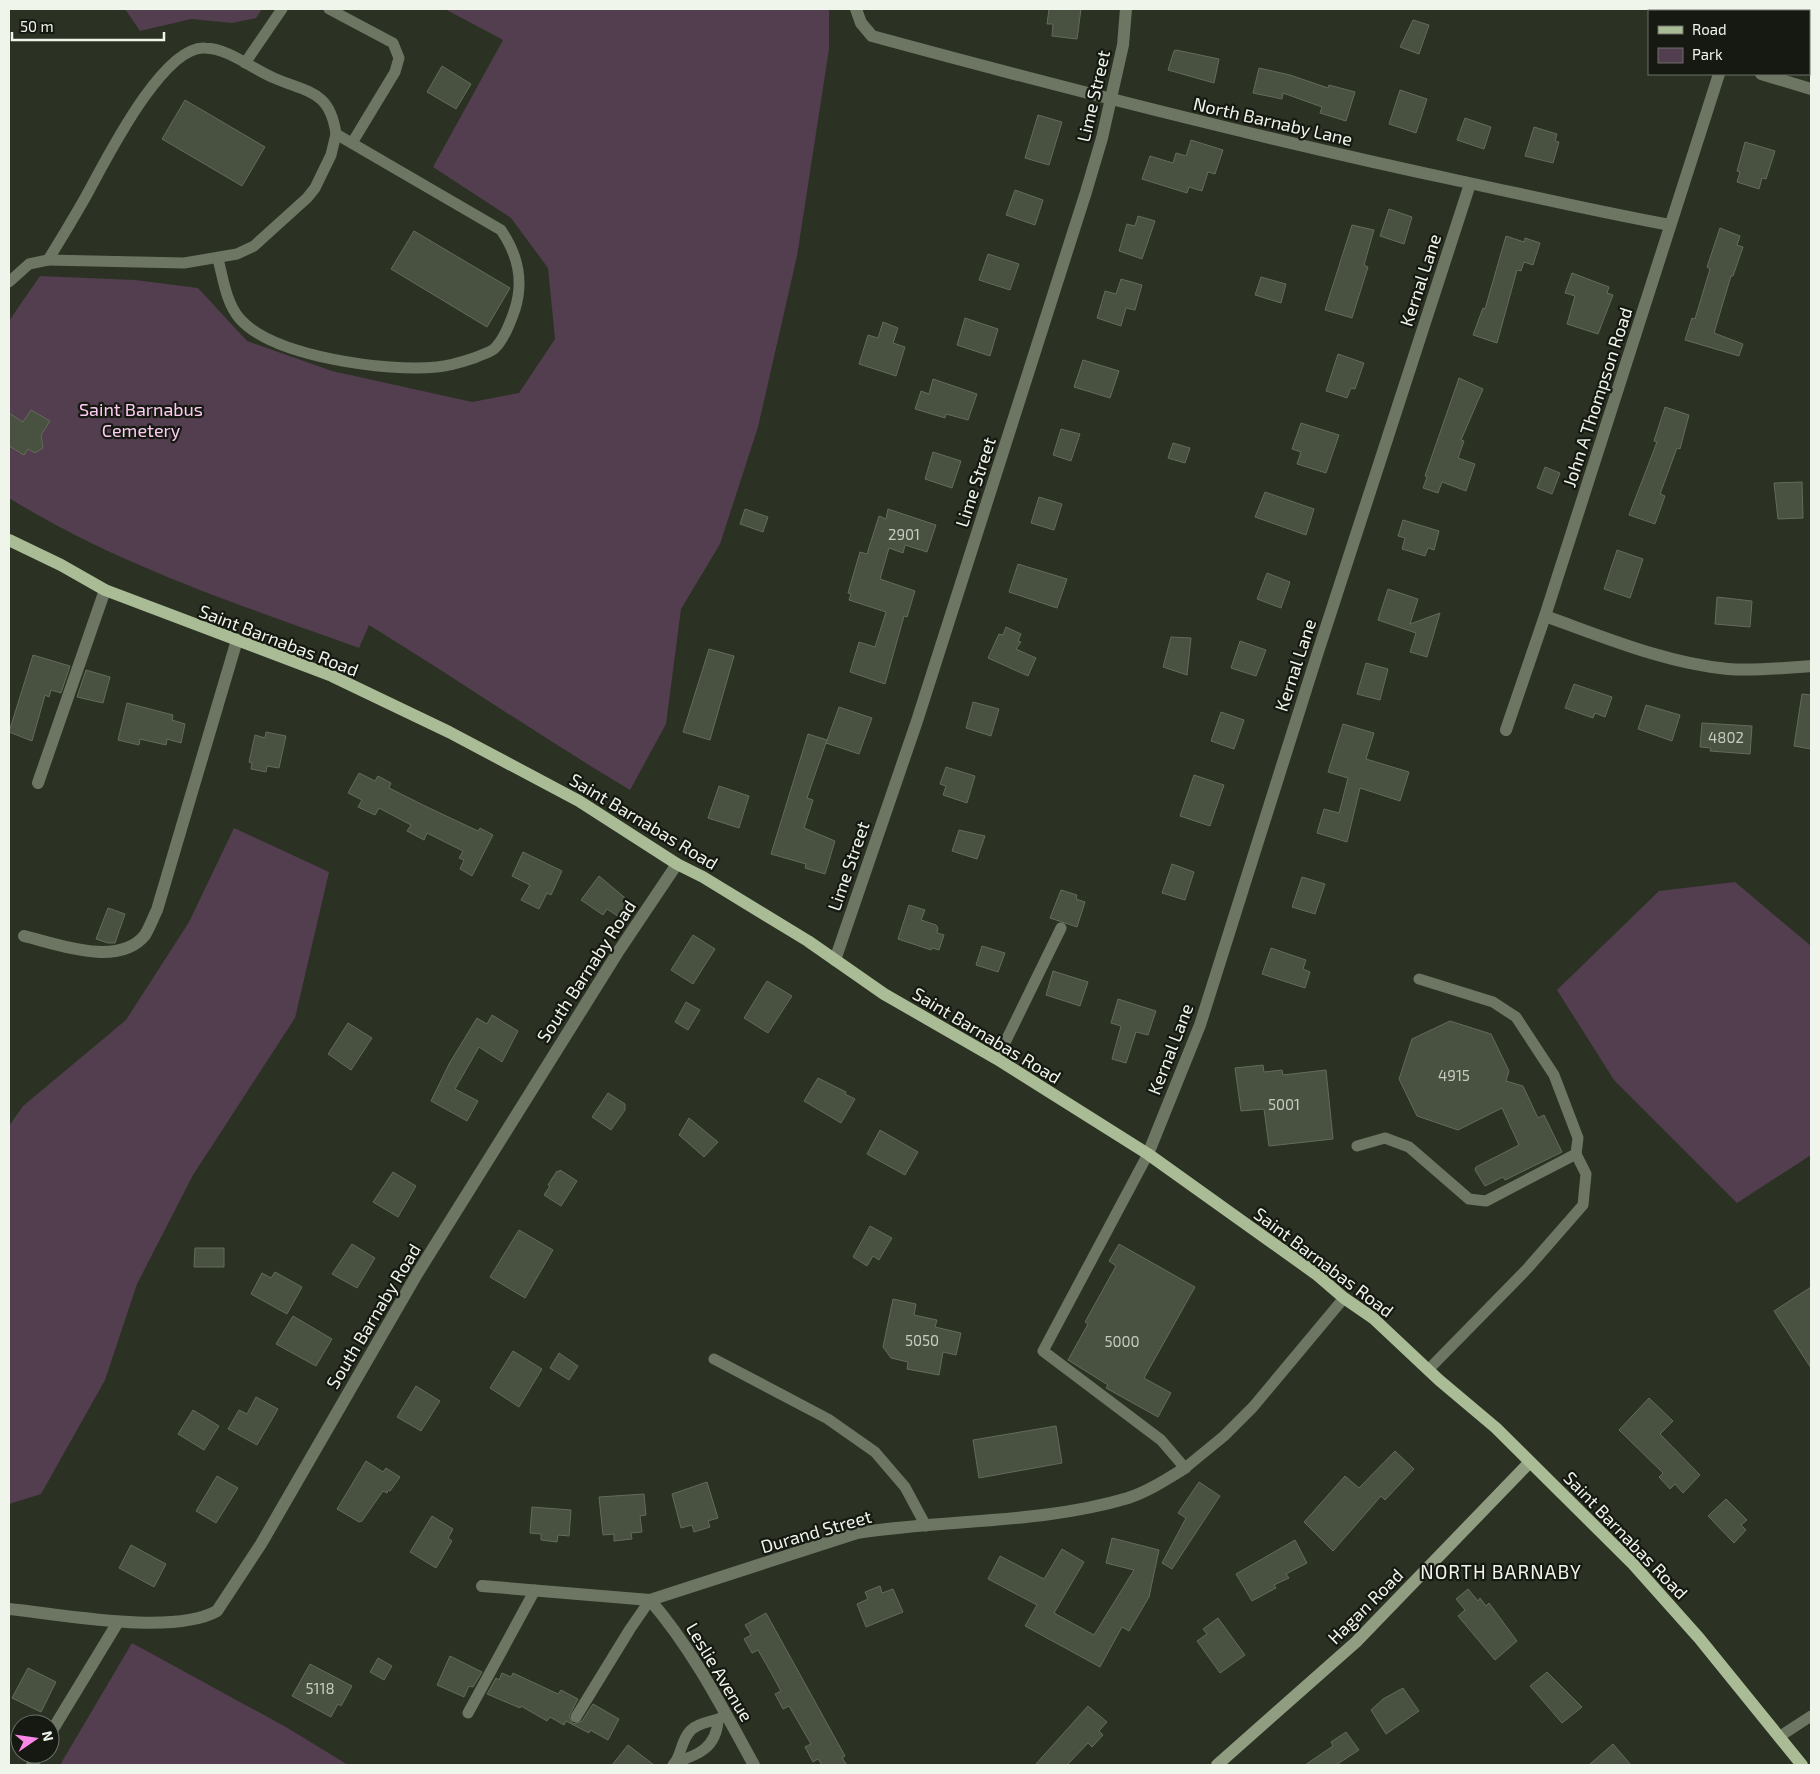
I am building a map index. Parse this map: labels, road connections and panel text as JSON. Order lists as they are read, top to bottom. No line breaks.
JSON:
{"streets":{"main road":["Saint Barnabas Road"],"street":["Lime Street","North Barnaby Lane","Kernal Lane","John A Thompson Road","South Barnaby Road","Durand Street","Hagan Road","Leslie Avenue"]},"crossings":[["Lime Street","North Barnaby Lane"],["Lime Street","Saint Barnabas Road"],["North Barnaby Lane","Kernal Lane"],["North Barnaby Lane","John A Thompson Road"],["Kernal Lane","Saint Barnabas Road"],["Saint Barnabas Road","South Barnaby Road"],["Saint Barnabas Road","Hagan Road"],["Durand Street","Leslie Avenue"]],"districts":["NORTH BARNABY"],"parks":["Saint Barnabus Cemetery"],"house_numbers":["2901","4802","4915","5001","5050","5000","5118"],"legend":["Road","Park"],"scale_bar":"50 m","north":"right"}
